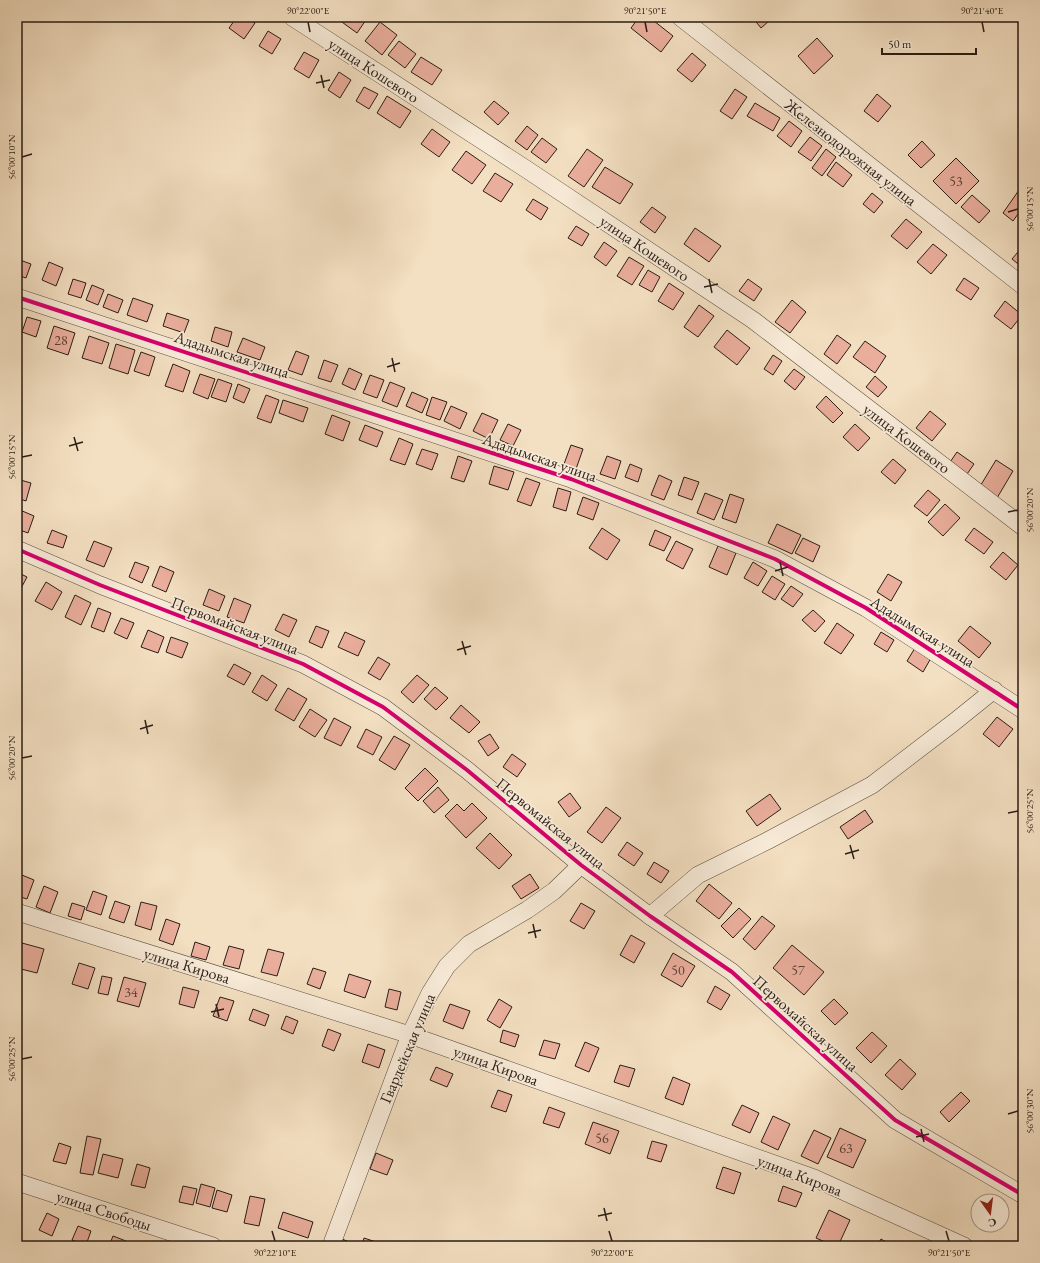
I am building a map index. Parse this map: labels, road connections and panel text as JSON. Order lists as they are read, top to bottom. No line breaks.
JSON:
{"streets":{"street":["улица Кошевого","Железнодорожная улица","Ададымская улица","Первомайская улица","улица Кирова","Гвардейская улица","улица Свободы"]},"crossings":[["Первомайская улица","Гвардейская улица"],["улица Кирова","Гвардейская улица"]],"house_numbers":["53","28","50","57","34","56","63"],"scale_bar":"50 m","north":"bottom","coordinates":["90°22'00\"E","90°21'50\"E","90°21'40\"E","56°00'10\"N","56°00'15\"N","56°00'20\"N","56°00'25\"N","56°00'30\"N","90°22'10\"E"]}
